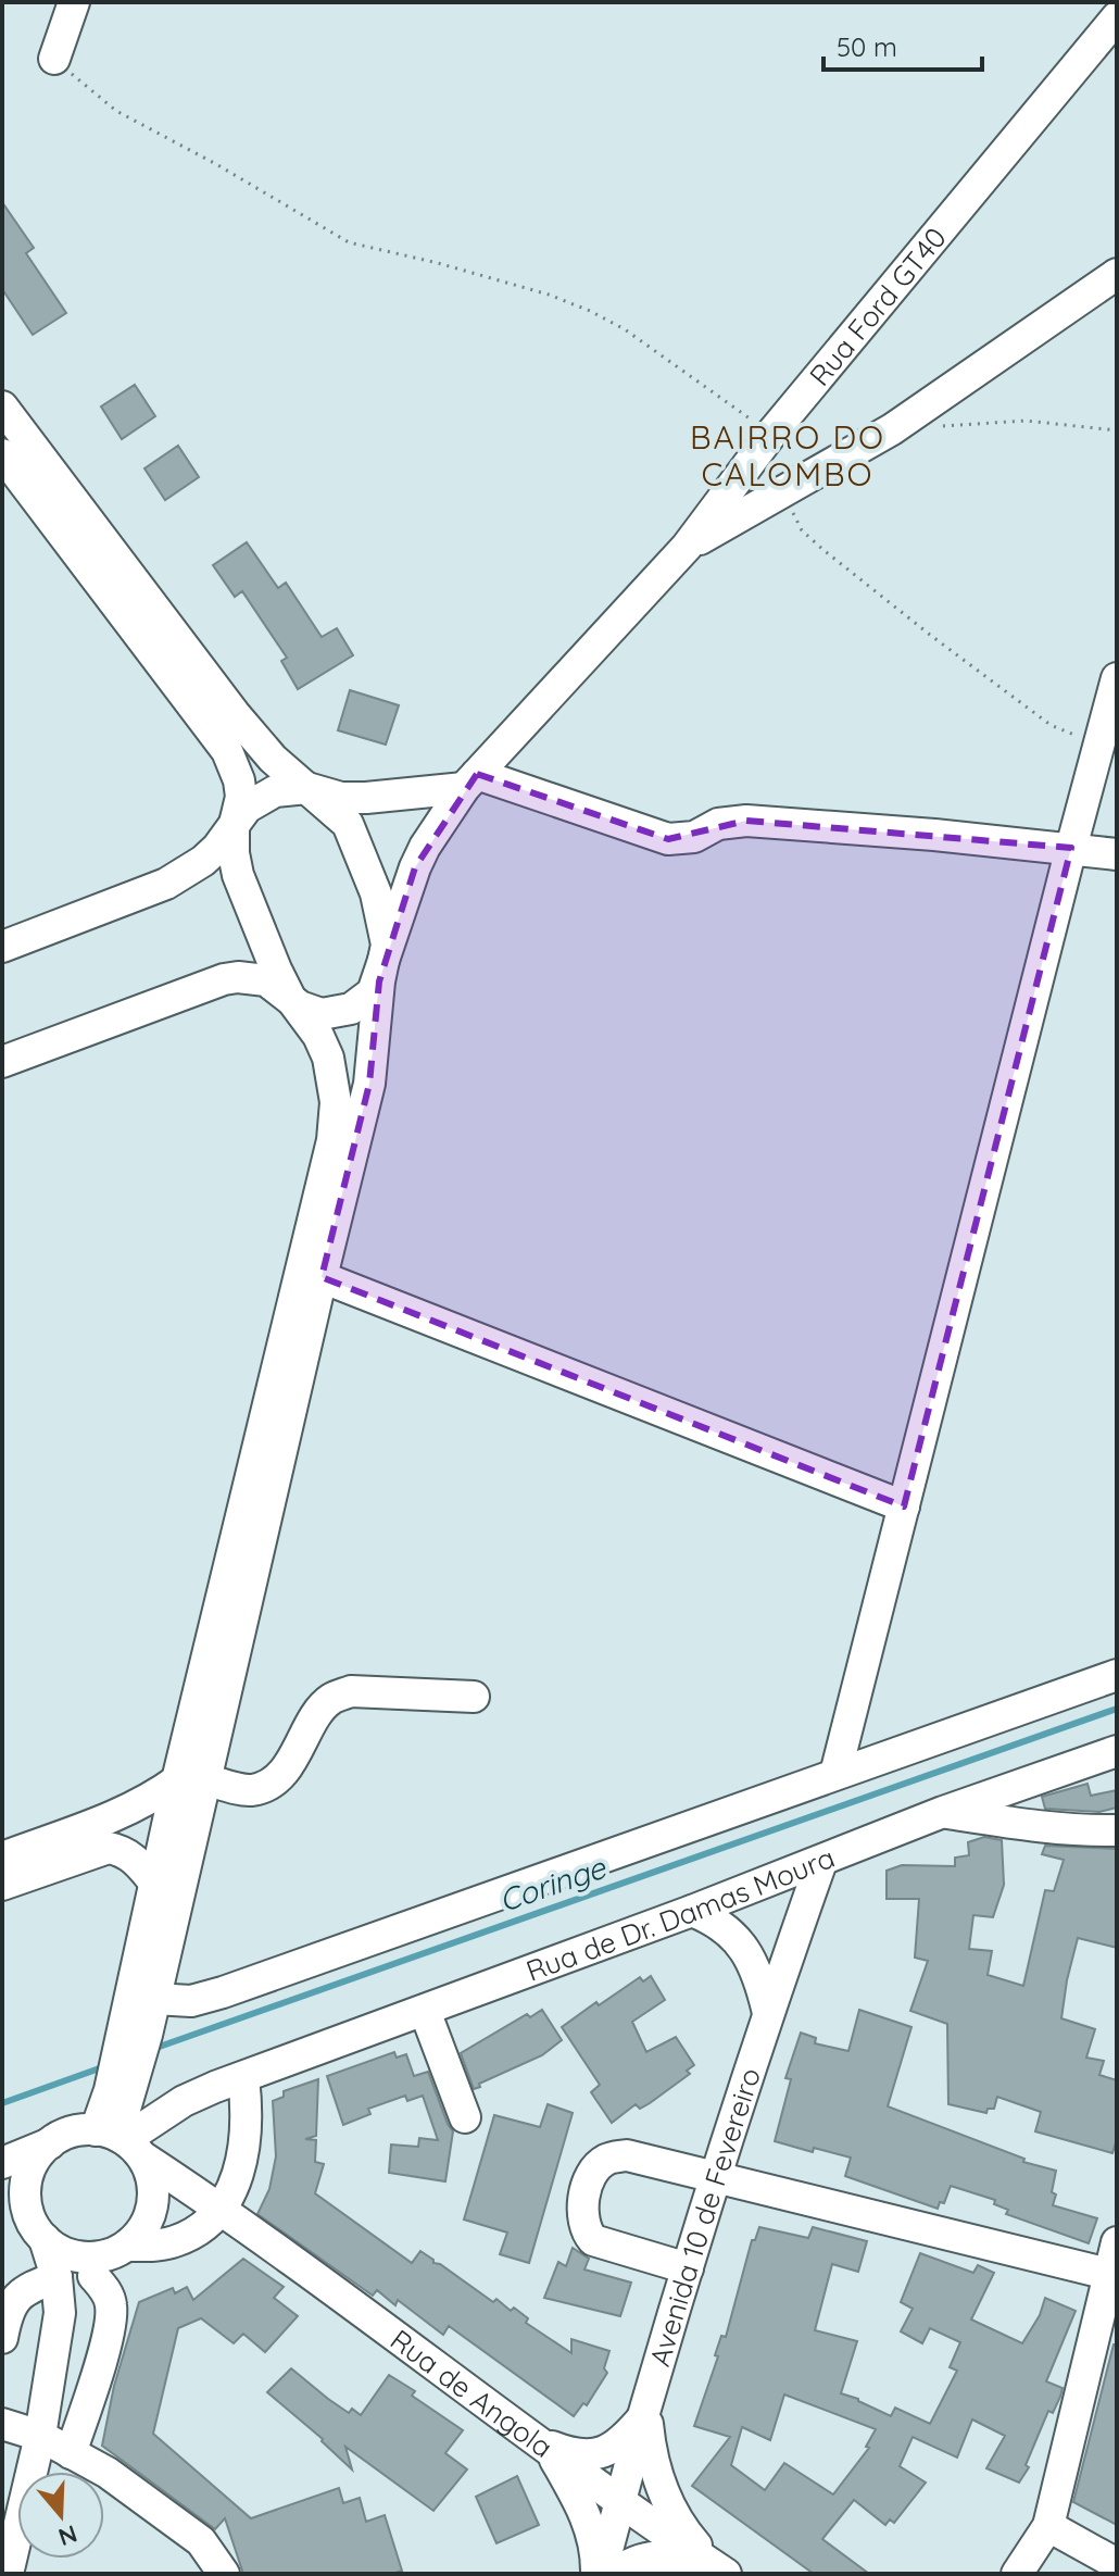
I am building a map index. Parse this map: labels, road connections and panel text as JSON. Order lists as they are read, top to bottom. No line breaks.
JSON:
{"streets":{"street":["Rua Ford GT40","Rua de Dr. Damas Moura","Avenida 10 de Fevereiro","Rua de Angola"]},"crossings":[["Rua de Dr. Damas Moura","Avenida 10 de Fevereiro"],["Rua de Dr. Damas Moura","Rua de Angola"],["Avenida 10 de Fevereiro","Rua de Angola"]],"districts":["BAIRRO DO CALOMBO"],"water":["Coringe"],"scale_bar":"50 m","north":"bottom"}
